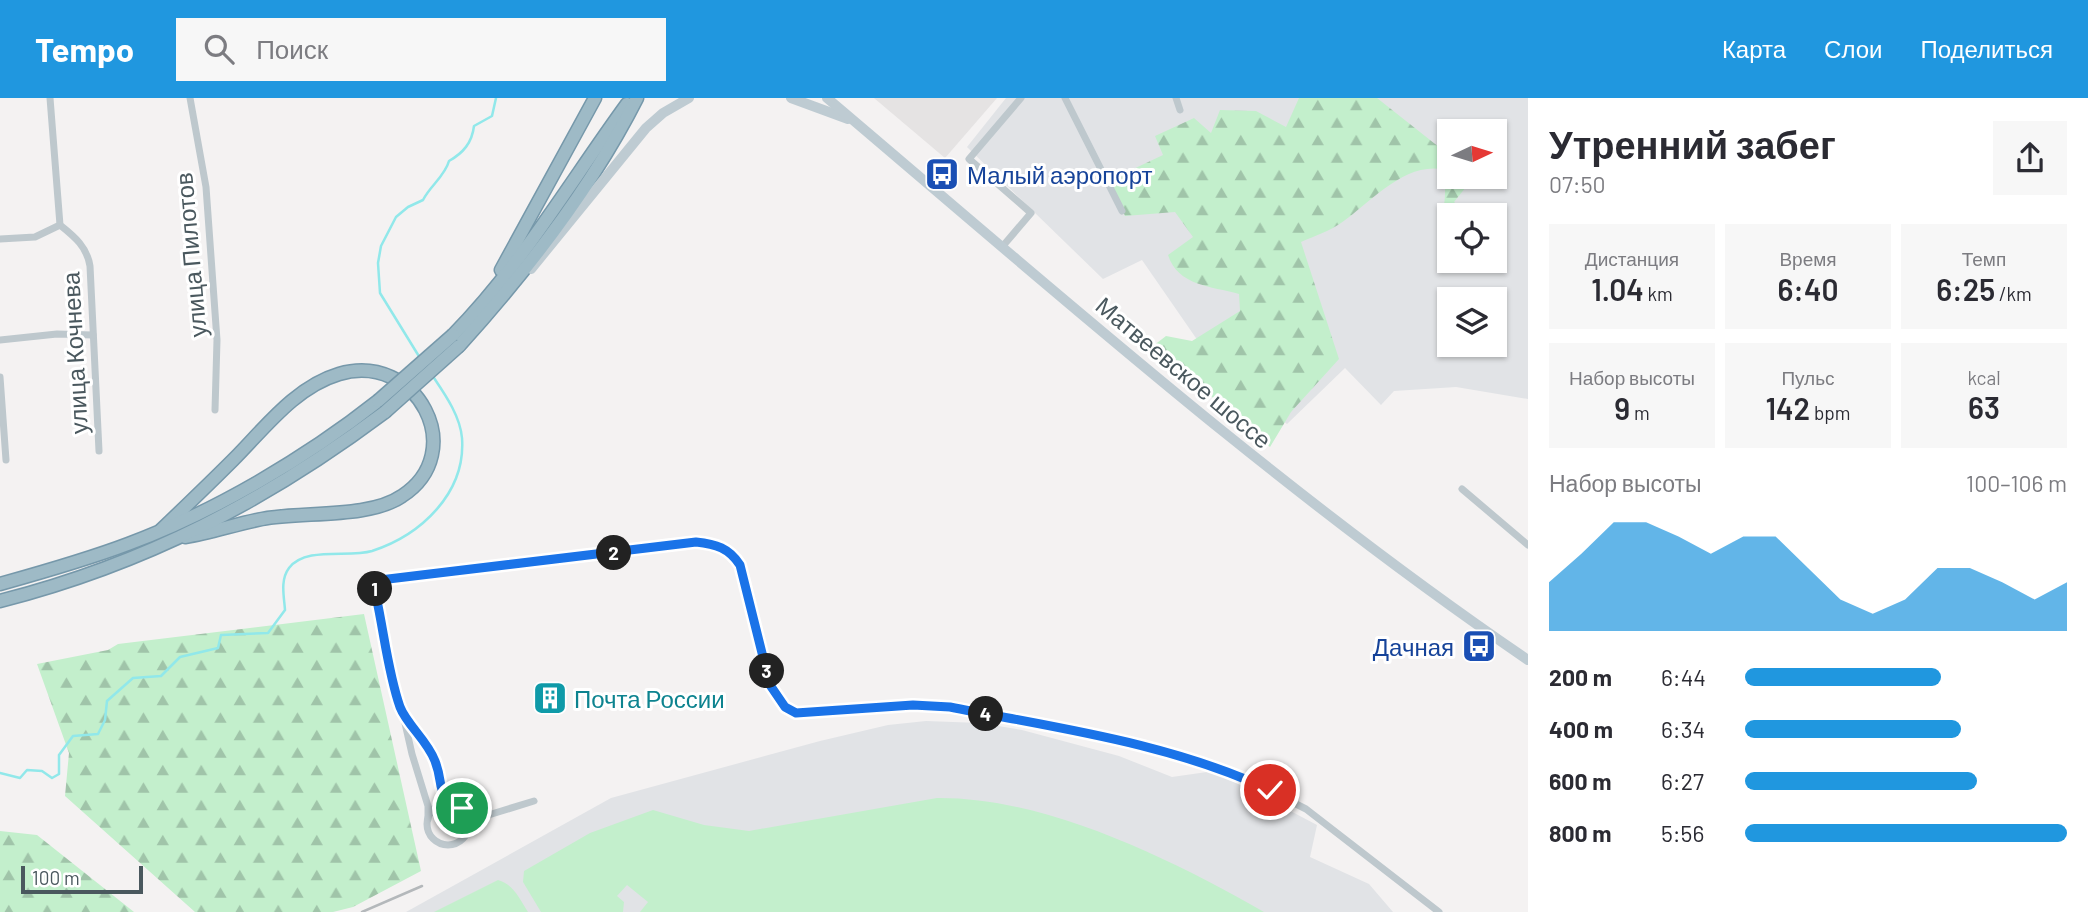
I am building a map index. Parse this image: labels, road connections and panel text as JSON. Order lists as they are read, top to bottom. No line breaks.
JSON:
{"streets":{"main road":["Матвеевское шоссе"],"street":["улица Пилотов","улица Кочнева"]},"places":{"bus stop":["Малый аэропорт","Дачная"],"building":["Почта России"]},"scale_bar":"100 m","north":"right","page":{"header":"Tempo","search":"Поиск","nav":["Карта","Слои","Поделиться"],"heading":["Утренний забег","07:50"],"stats":[["Дистанция","1.04 km"],["Время","6:40"],["Темп","6:25 /km"],["Набор высоты","9 m"],["Пульс","142 bpm"],["kcal","63"]],"chart":["Набор высоты","100–106 m"],"pins":["2","1","3","4"],"list":[{"name":"200 m","note":"6:44"},{"name":"400 m","note":"6:34"},{"name":"600 m","note":"6:27"},{"name":"800 m","note":"5:56"}],"scale":"100 m"}}
